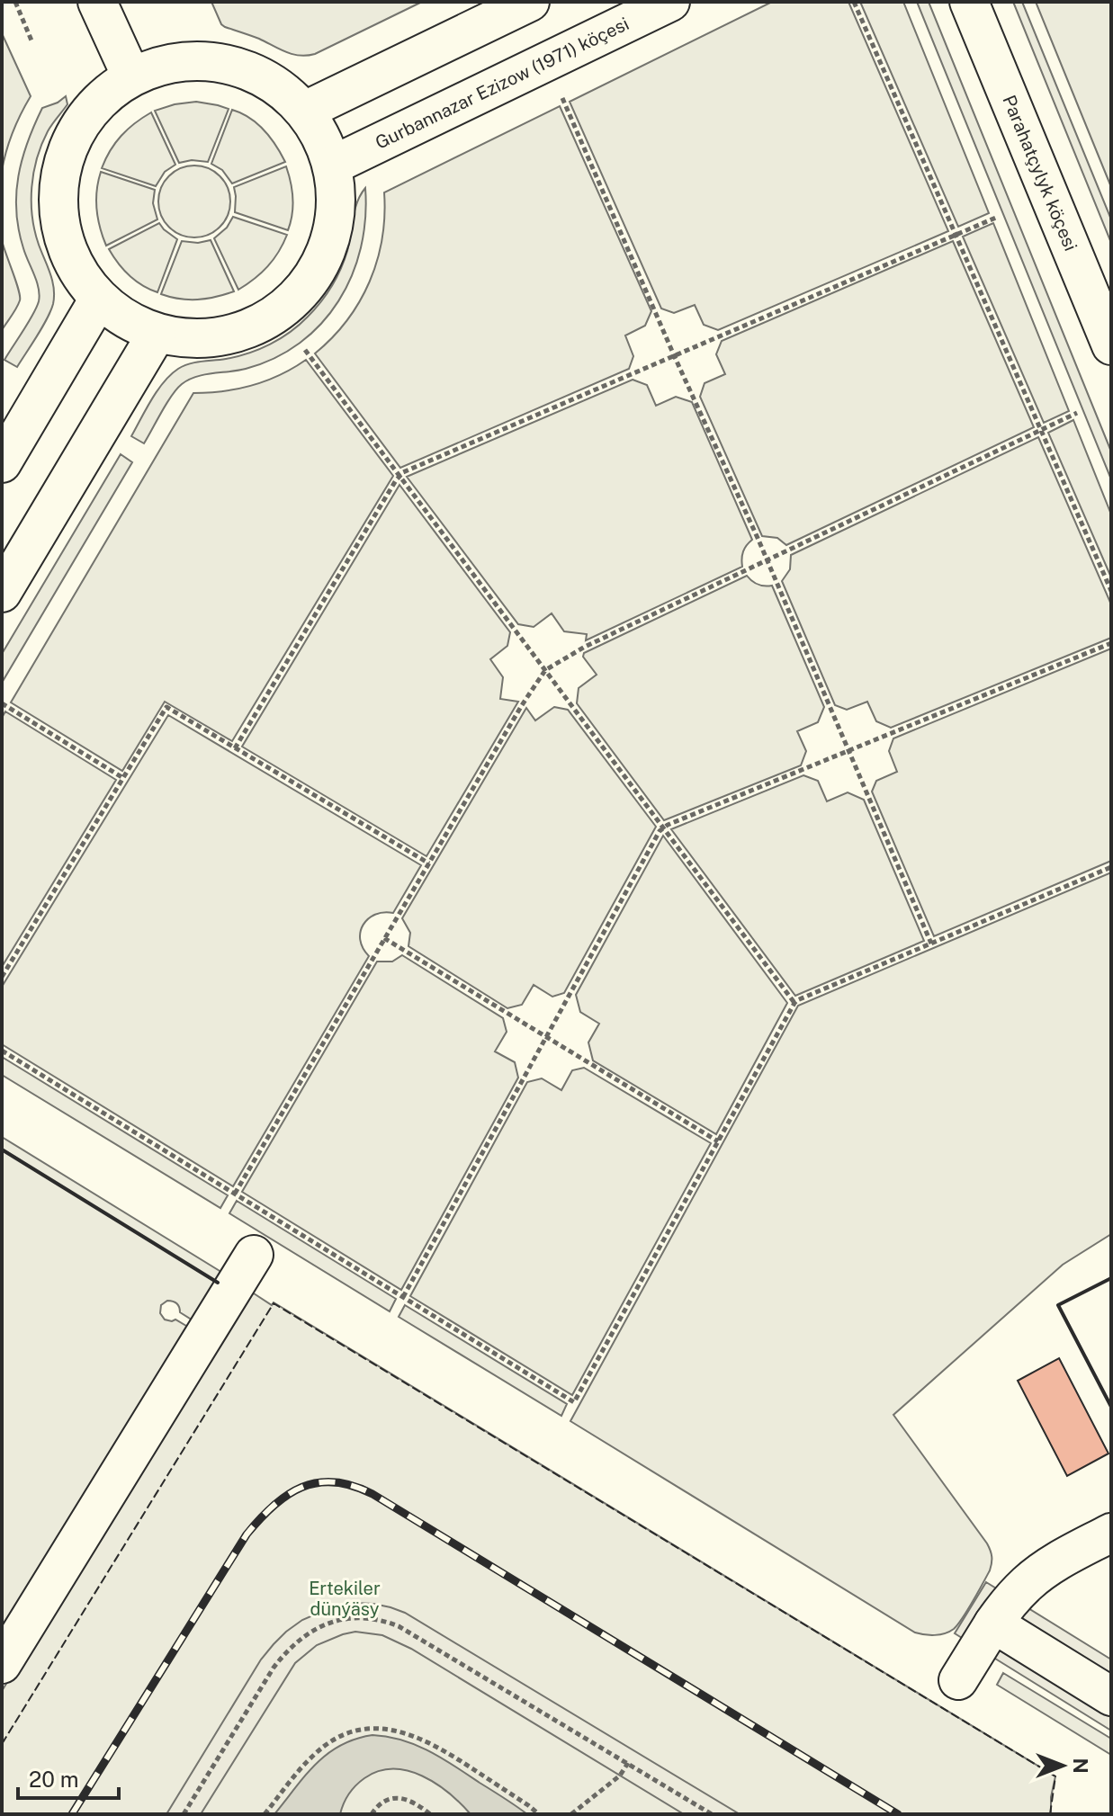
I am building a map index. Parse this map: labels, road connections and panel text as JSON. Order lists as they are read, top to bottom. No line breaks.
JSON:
{"streets":{"street":["Gurbannazar Ezizow (1971) köçesi","Parahatçylyk köçesi"]},"parks":["Ertekiler dünýäsy"],"scale_bar":"20 m","north":"right"}
